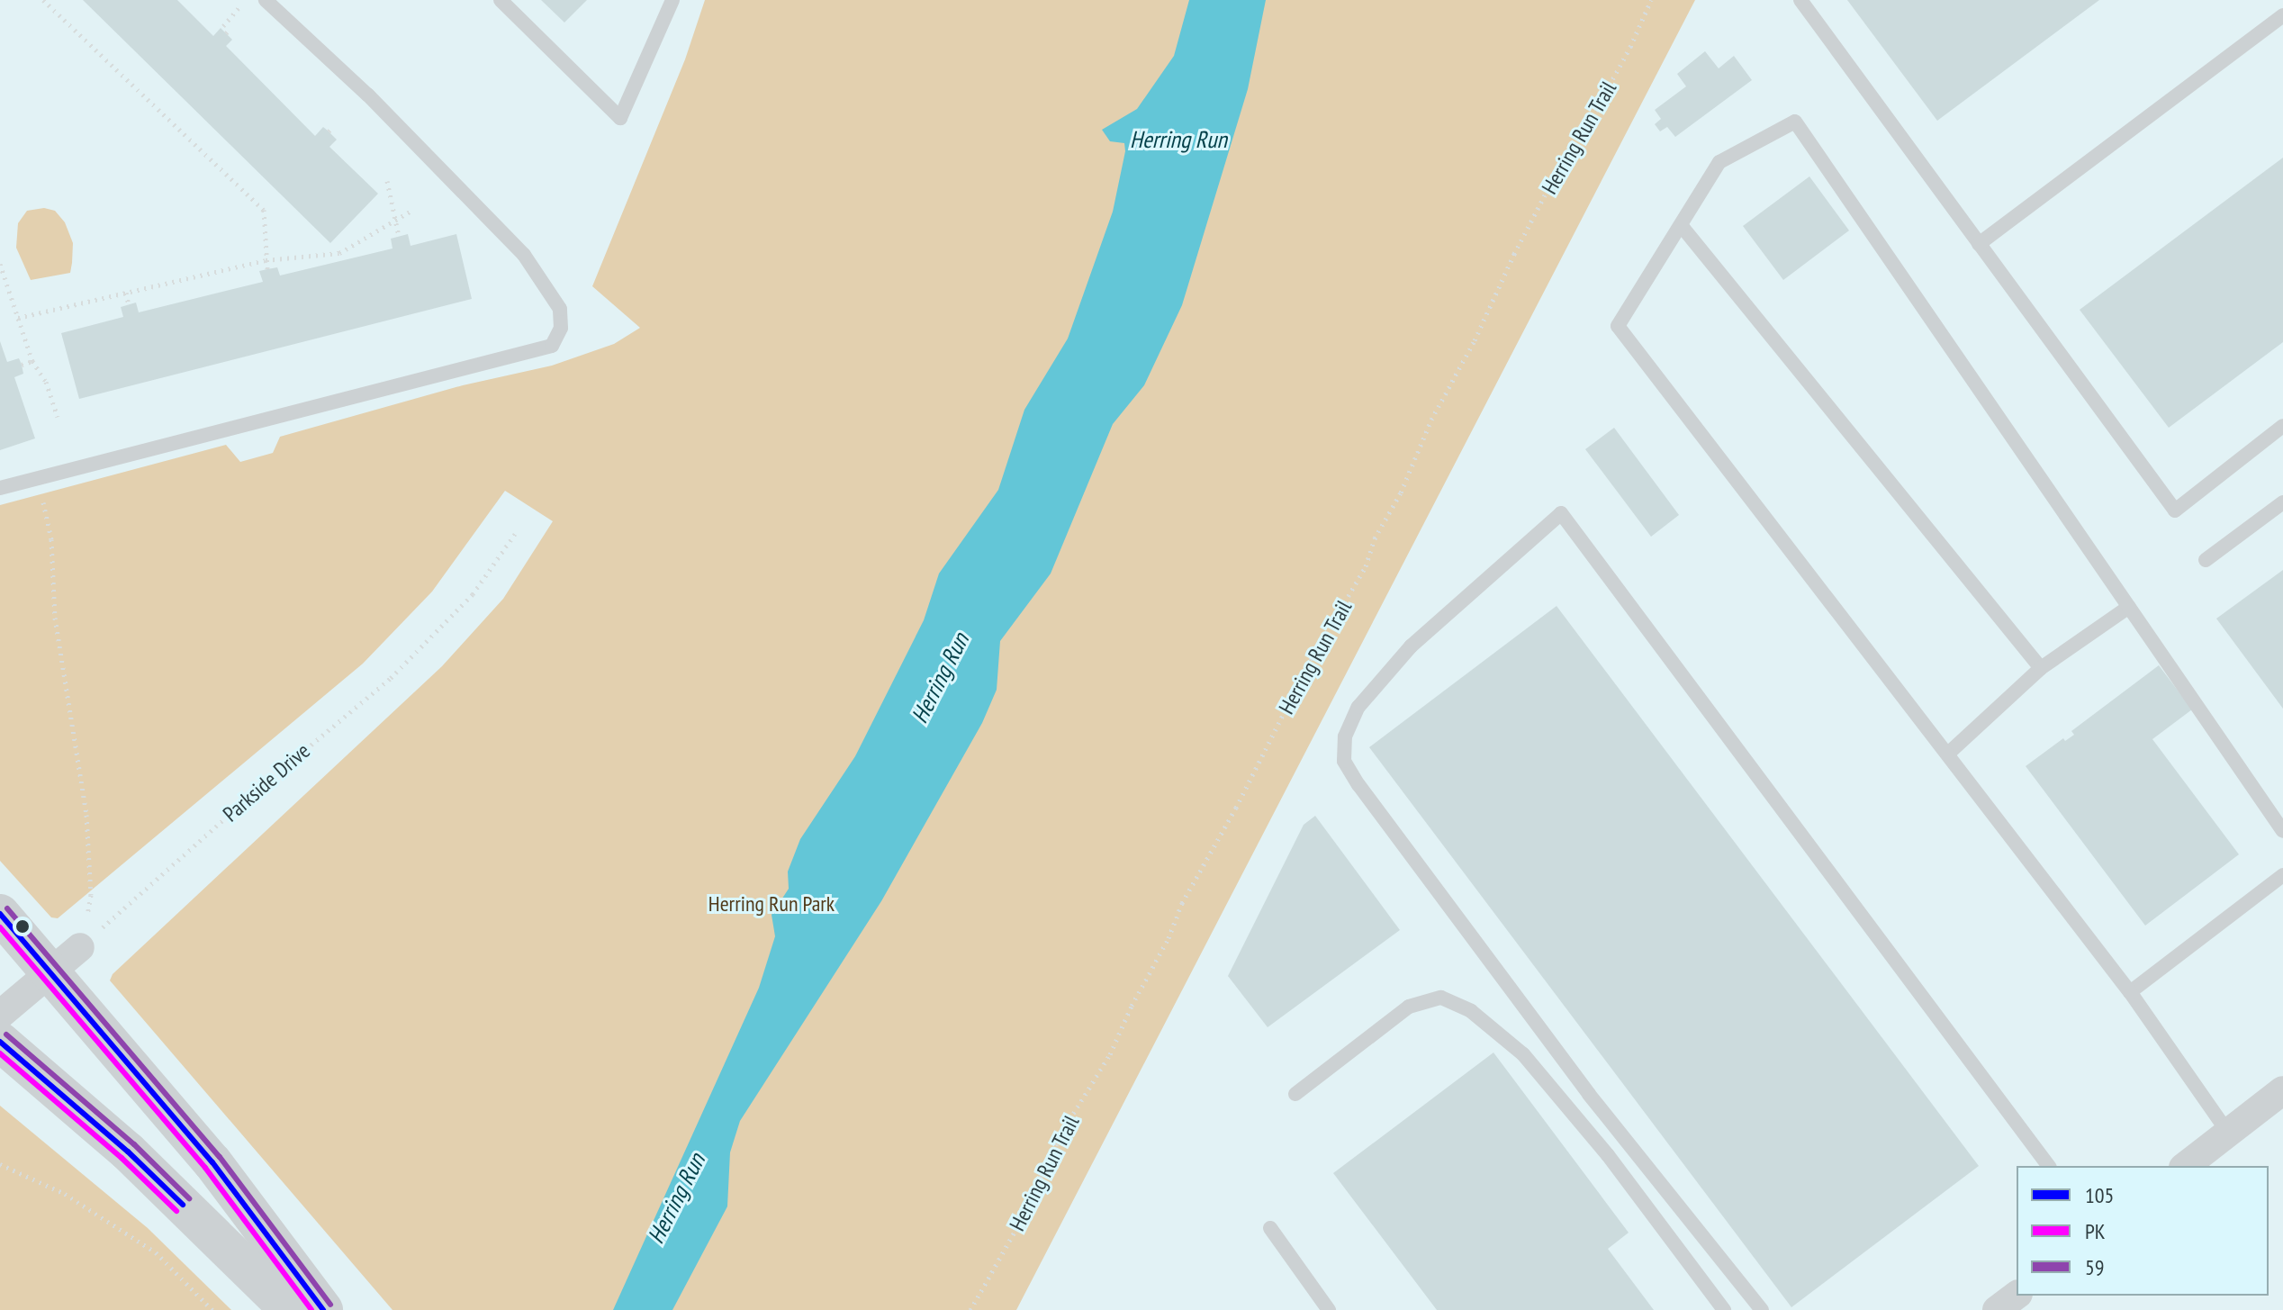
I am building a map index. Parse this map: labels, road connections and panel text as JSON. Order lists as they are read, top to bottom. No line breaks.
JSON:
{"streets":{"path":["Herring Run Trail","Parkside Drive"]},"water":["Herring Run"],"parks":["Herring Run Park"],"lines":["transit line 59","transit line 105","transit line PK"],"legend":["105","PK","59"]}
